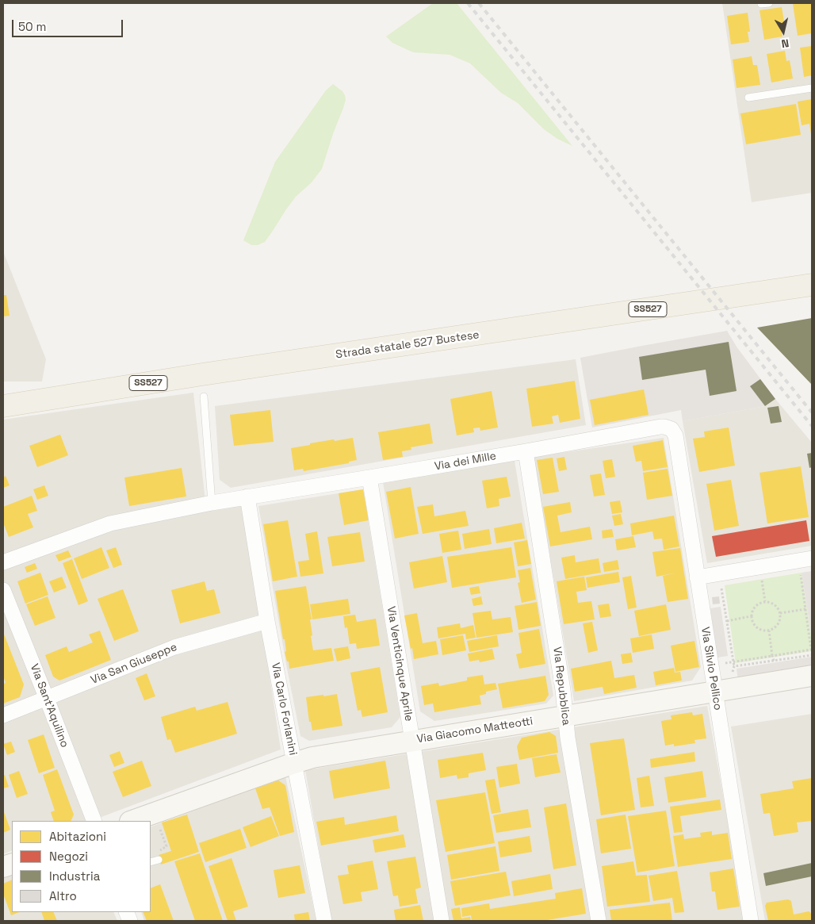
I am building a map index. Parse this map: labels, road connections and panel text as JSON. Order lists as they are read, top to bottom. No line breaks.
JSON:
{"streets":{"main road":["SS527","Strada statale 527 Bustese"],"street":["Via dei Mille","Via San Giuseppe","Via Venticinque Aprile","Via Silvio Pellico","Via Repubblica","Via Sant'Aquilino","Via Carlo Forlanini","Via Giacomo Matteotti"]},"crossings":[["Via dei Mille","Via Venticinque Aprile"],["Via dei Mille","Via Silvio Pellico"],["Via dei Mille","Via Repubblica"],["Via dei Mille","Via Carlo Forlanini"],["Via San Giuseppe","Via Sant'Aquilino"],["Via San Giuseppe","Via Carlo Forlanini"],["Via Venticinque Aprile","Via Giacomo Matteotti"],["Via Silvio Pellico","Via Giacomo Matteotti"],["Via Repubblica","Via Giacomo Matteotti"],["Via Carlo Forlanini","Via Giacomo Matteotti"]],"legend":["Abitazioni","Negozi","Industria","Altro"],"scale_bar":"50 m","north":"bottom"}
